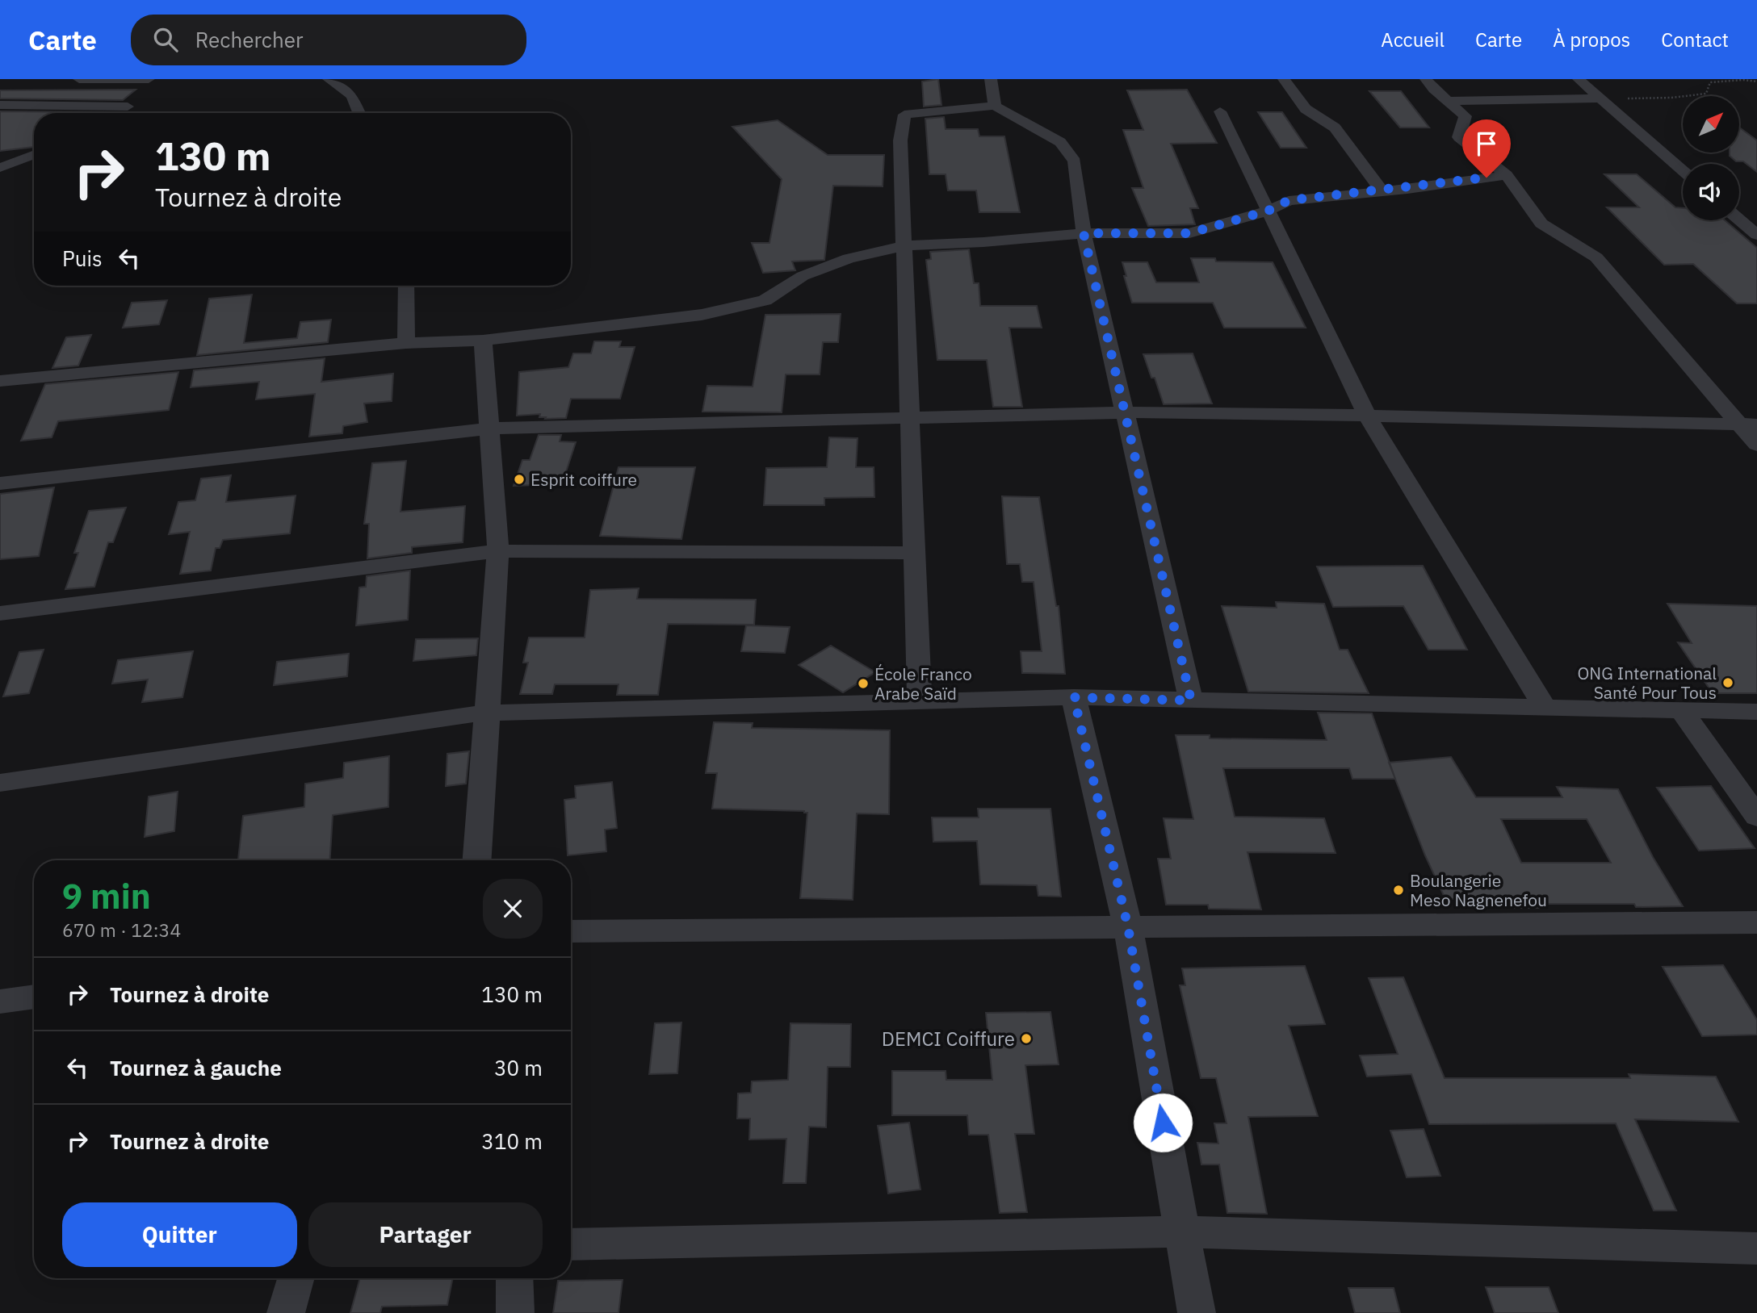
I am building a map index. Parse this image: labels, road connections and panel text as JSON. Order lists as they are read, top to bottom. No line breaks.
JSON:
{"places":["Esprit coiffure","ONG International Santé Pour Tous","École Franco Arabe Saïd","Boulangerie Meso Nagnenefou","DEMCI Coiffure"],"north":"top right","page":{"header":"Carte","search":"Rechercher","nav":["Accueil","Carte","À propos","Contact"],"turn":["130 m","Tournez à droite"],"then":"Puis","heading":["9 min","670 m · 12:34"],"list":[{"name":"Tournez à droite","value":"130 m"},{"name":"Tournez à gauche","value":"30 m"},{"name":"Tournez à droite","value":"310 m"}],"buttons":["Quitter","Partager"]}}
